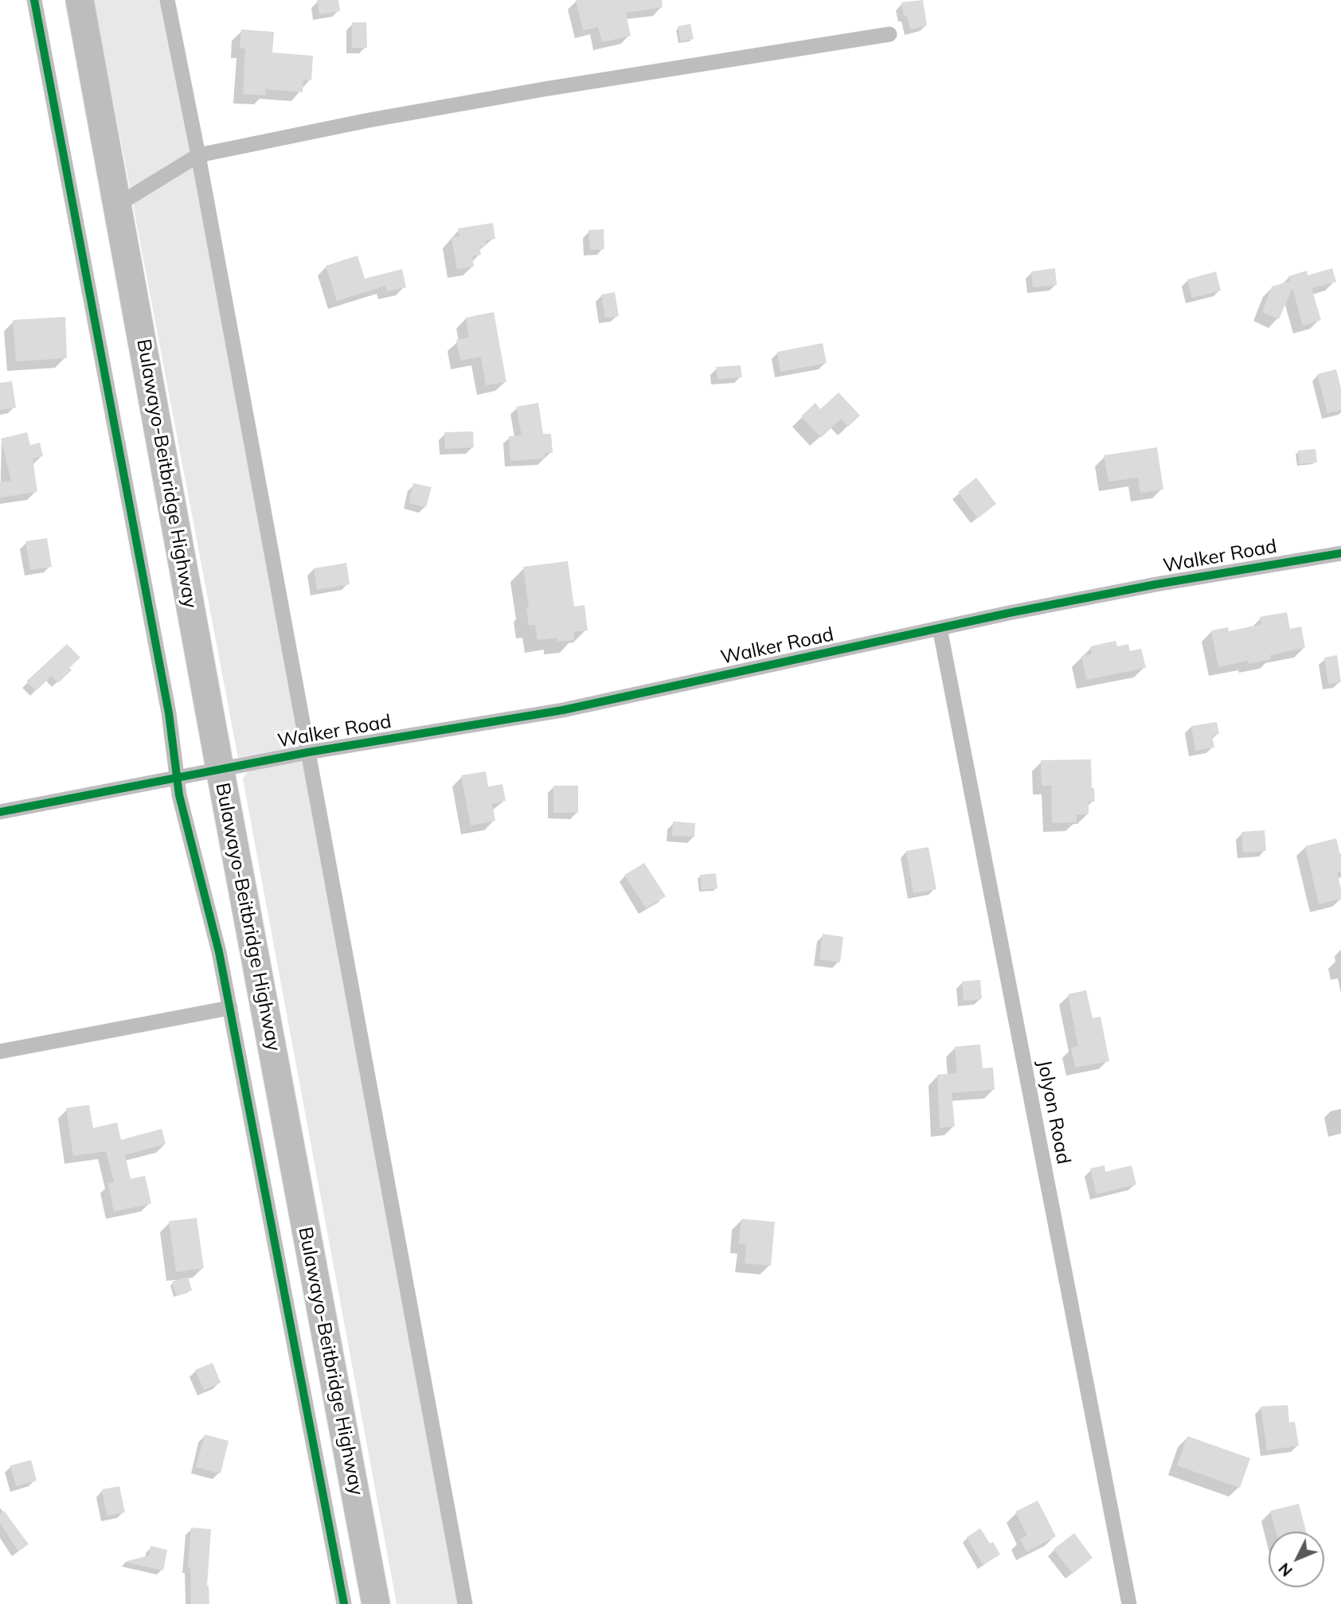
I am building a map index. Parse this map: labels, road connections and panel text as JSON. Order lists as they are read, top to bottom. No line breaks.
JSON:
{"streets":{"highway":["Bulawayo-Beitbridge Highway"],"street":["Walker Road","Jolyon Road"]},"crossings":[["Bulawayo-Beitbridge Highway","Walker Road"],["Walker Road","Jolyon Road"]],"north":"bottom left"}
